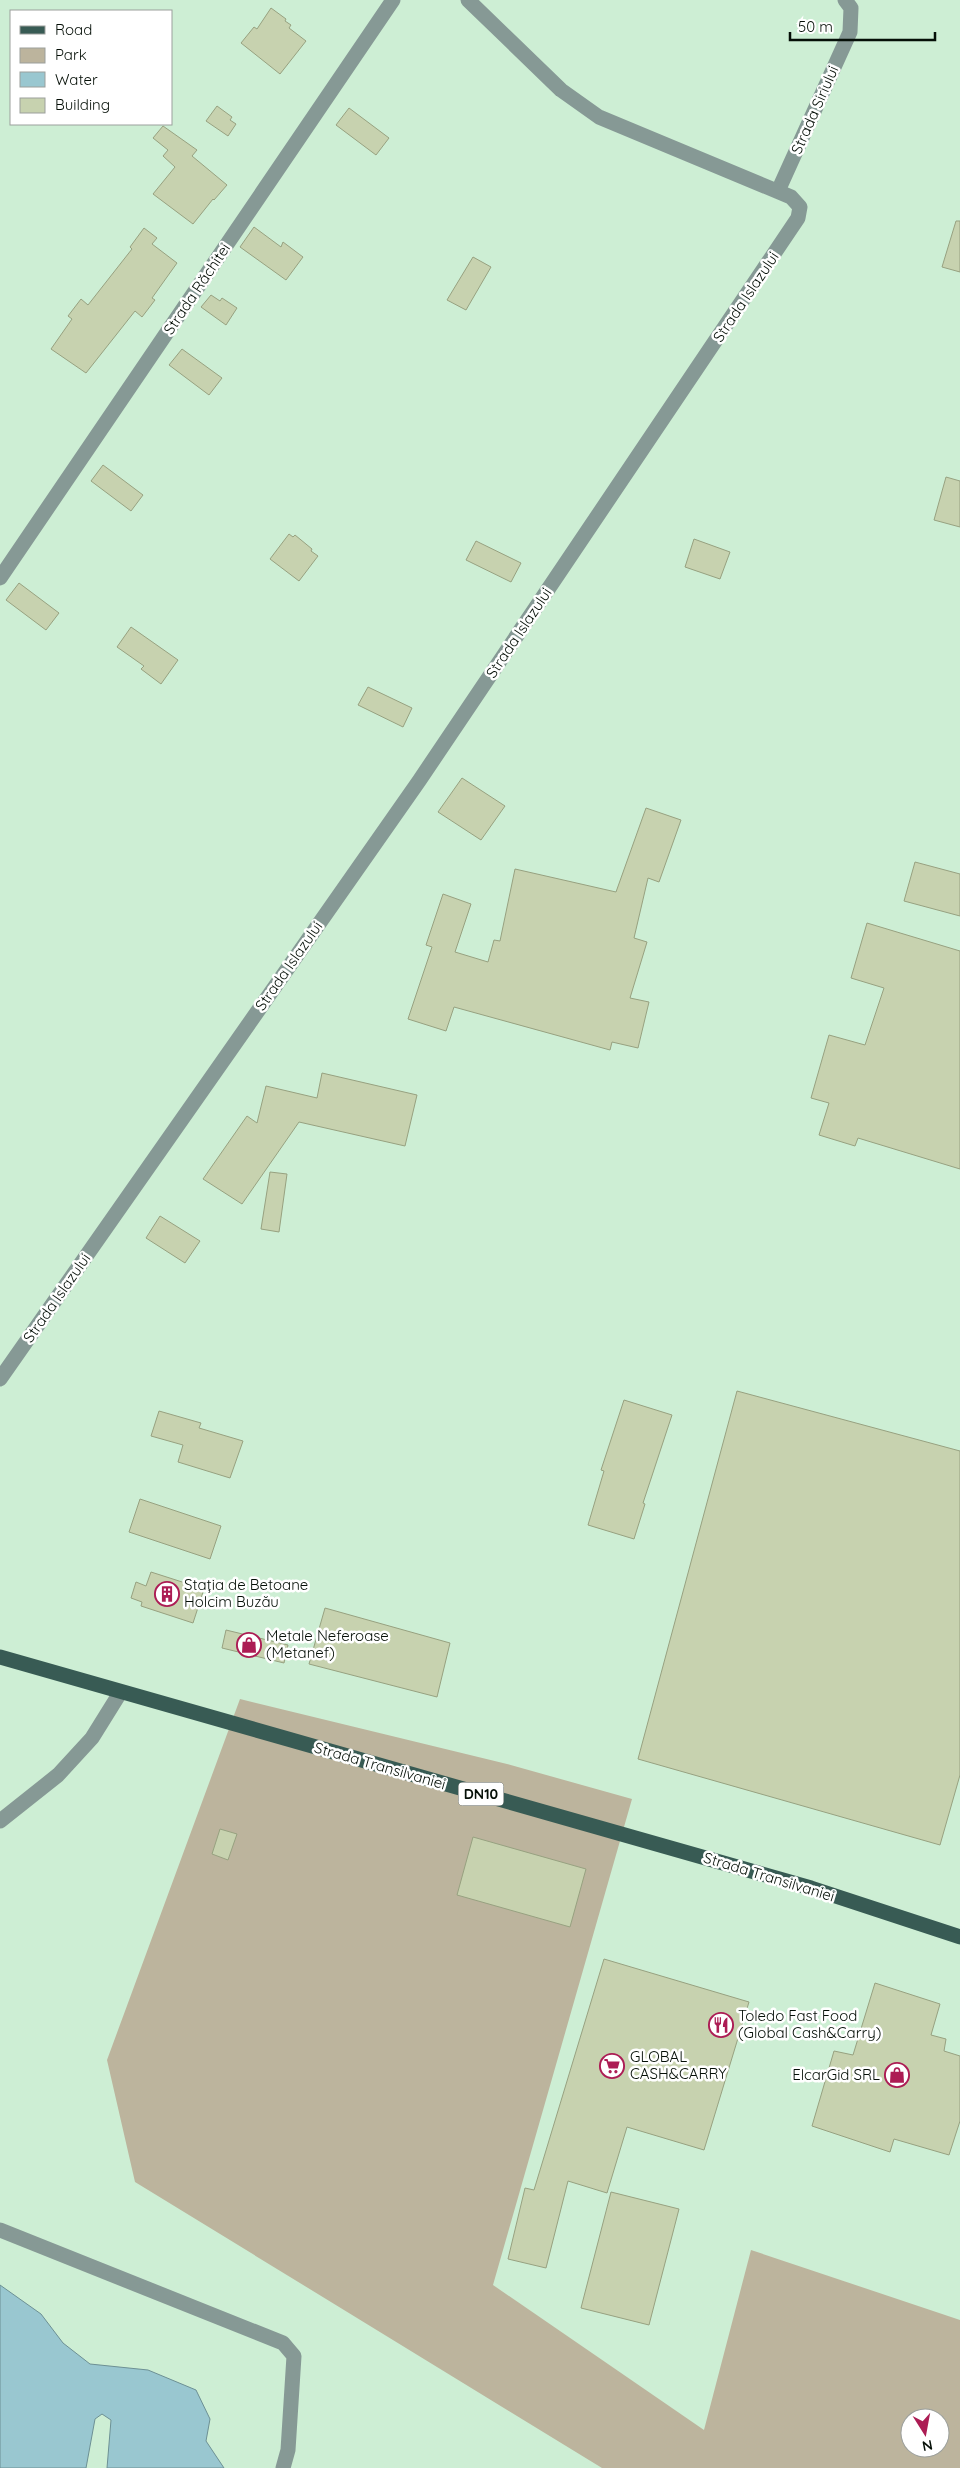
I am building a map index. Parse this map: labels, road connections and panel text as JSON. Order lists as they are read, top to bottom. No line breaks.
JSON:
{"streets":{"main road":["Strada Transilvaniei","DN10"],"street":["Strada Siriului","Strada Răchitei","Strada Islazului"]},"crossings":[["Strada Siriului","Strada Islazului"]],"places":{"building":["Stația de Betoane Holcim Buzău"],"shop":["Metale Neferoase (Metanef)","ElcarGid SRL"],"restaurant":["Toledo Fast Food (Global Cash&Carry)"],"supermarket":["GLOBAL CASH&CARRY"]},"legend":["Road","Park","Water","Building"],"scale_bar":"50 m","north":"bottom"}
